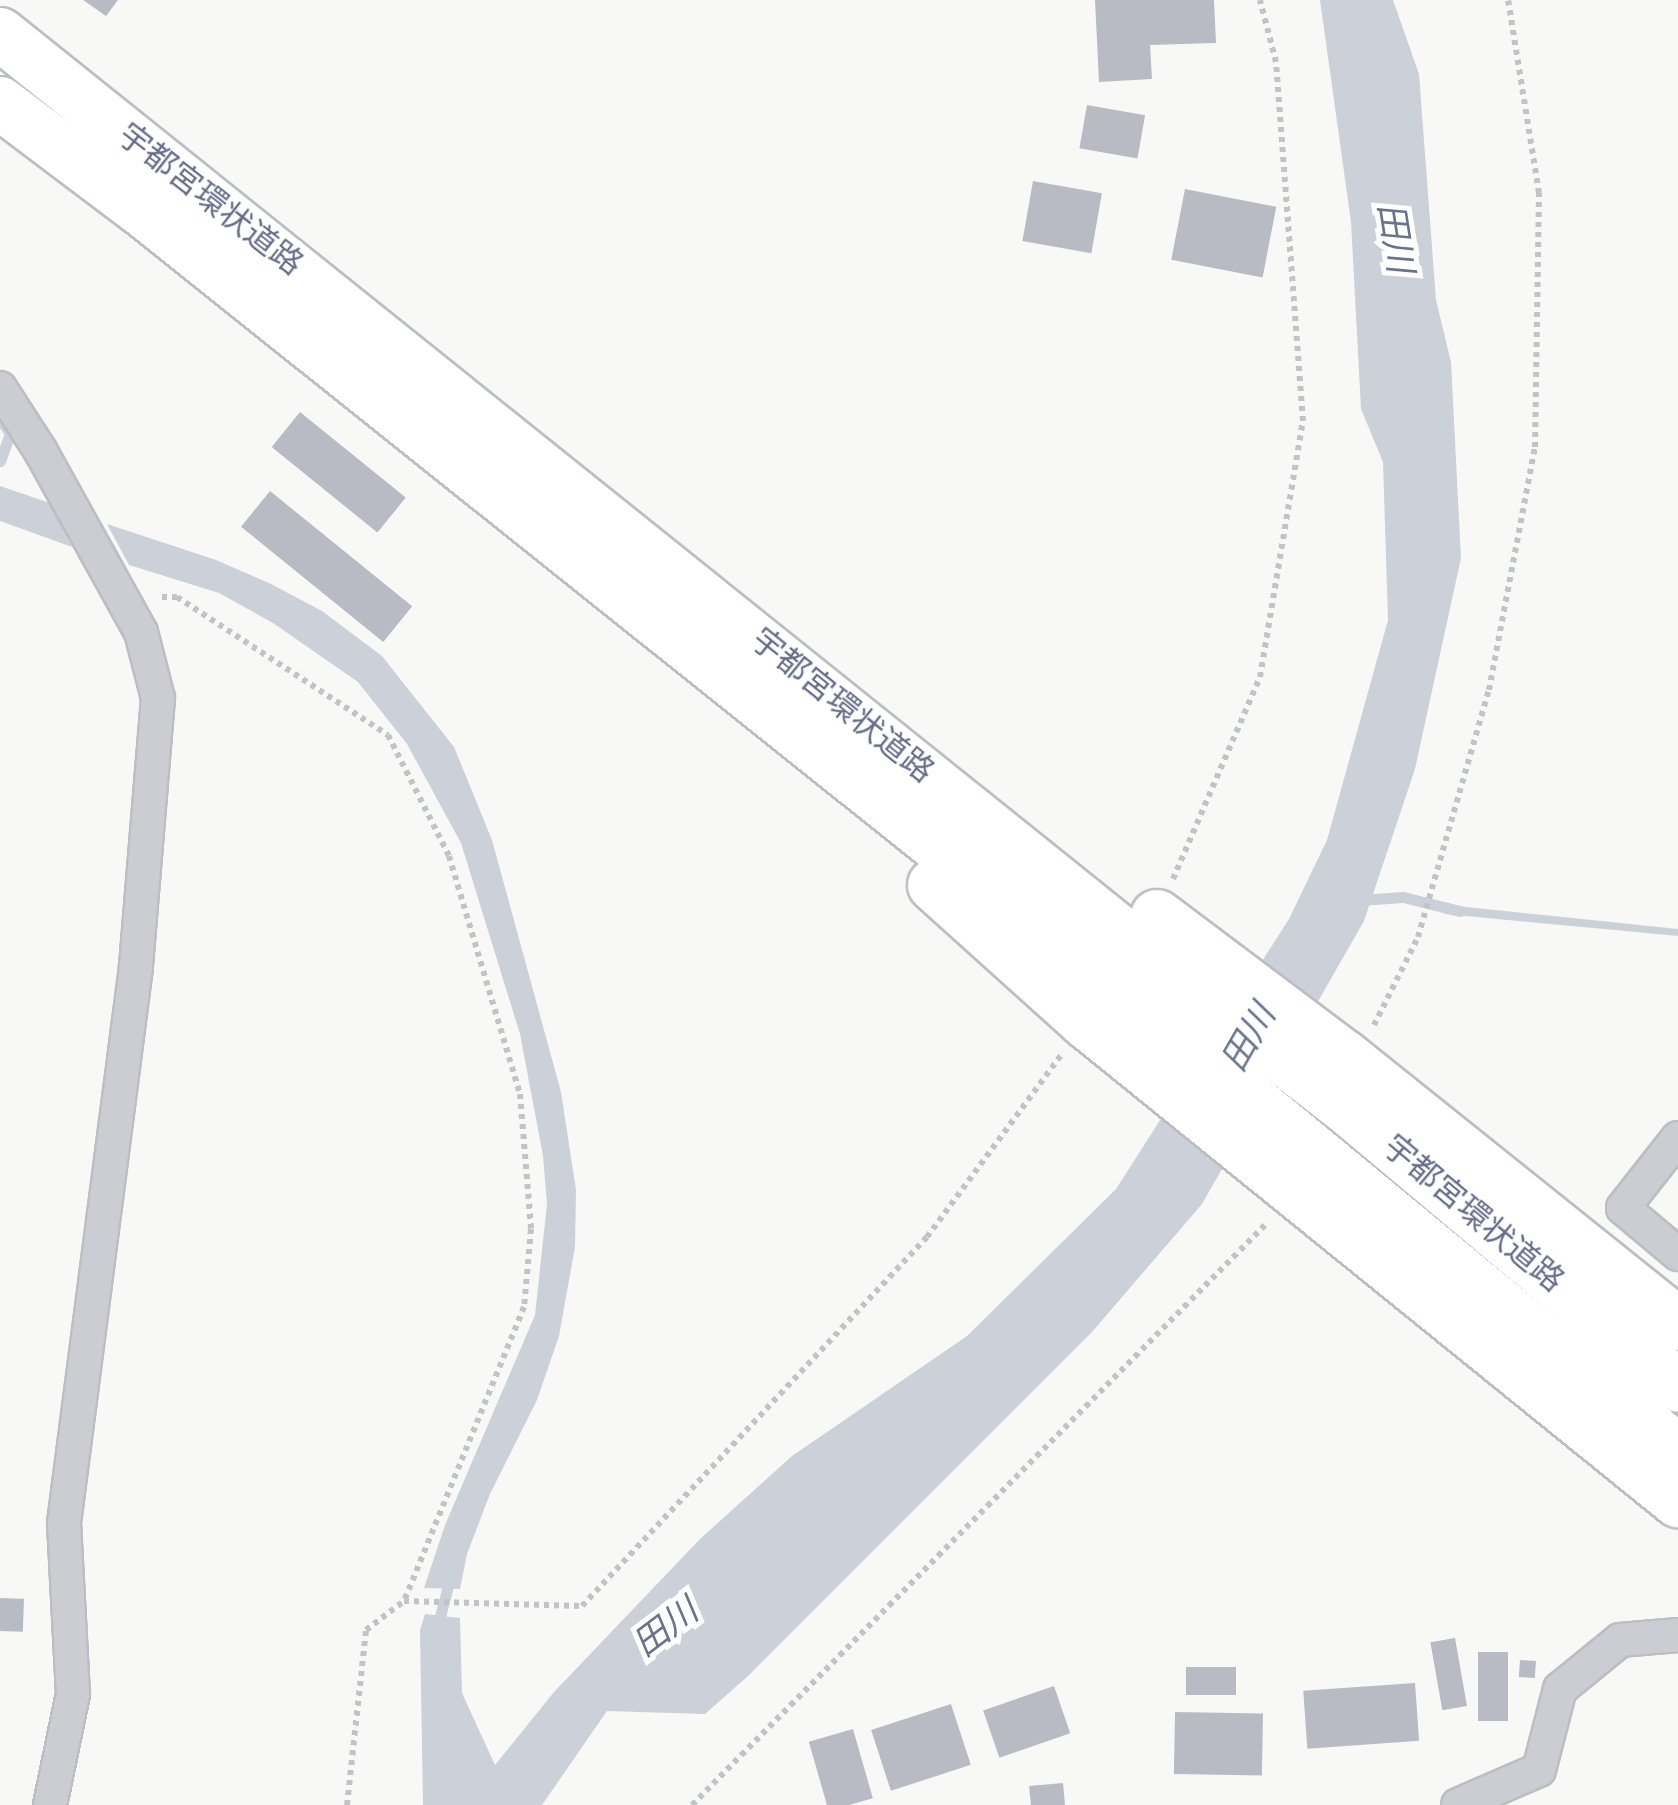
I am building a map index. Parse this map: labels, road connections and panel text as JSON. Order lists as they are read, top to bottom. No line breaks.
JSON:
{"streets":{"highway":["宇都宮環状道路"]},"water":["田川"]}
